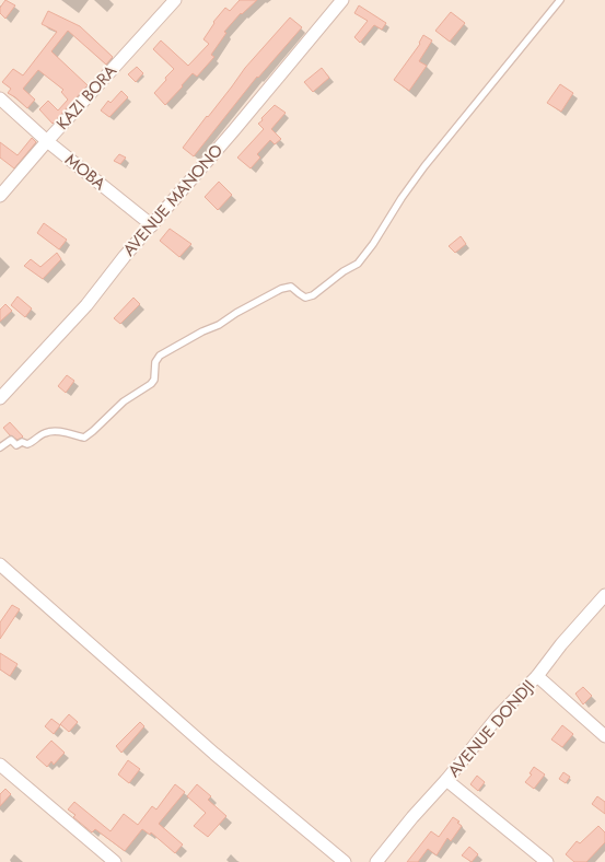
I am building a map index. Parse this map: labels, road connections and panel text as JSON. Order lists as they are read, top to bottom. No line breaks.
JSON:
{"streets":{"street":["KAZI BORA","MOBA","AVENUE MANONO","AVENUE DONDJI"]},"crossings":[["KAZI BORA","MOBA"],["MOBA","AVENUE MANONO"]]}
